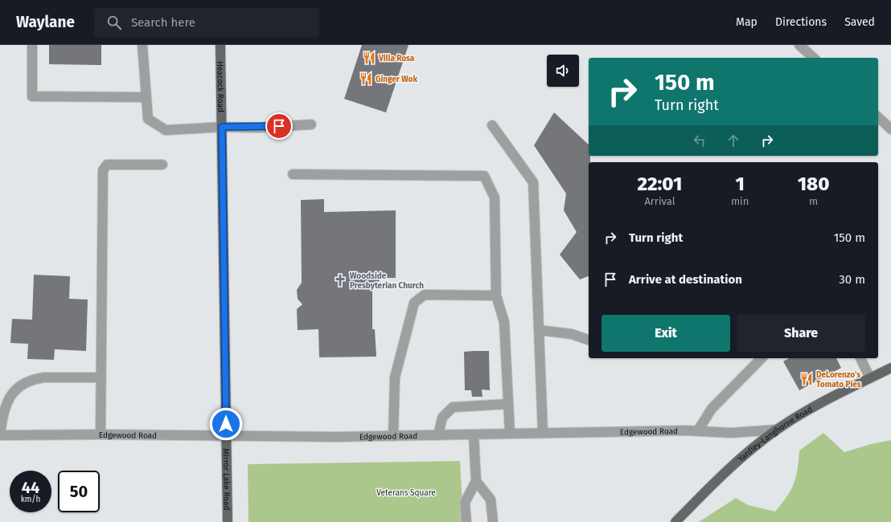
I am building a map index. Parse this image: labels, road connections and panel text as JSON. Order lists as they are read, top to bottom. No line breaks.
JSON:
{"streets":{"main road":["Heacock Road","Yardley-Langhorne Road","Mirror Lake Road"],"street":["Edgewood Road"]},"crossings":[["Heacock Road","Edgewood Road"],["Heacock Road","Mirror Lake Road"],["Edgewood Road","Yardley-Langhorne Road"],["Edgewood Road","Mirror Lake Road"]],"parks":["Veterans Square"],"places":{"restaurant":["Villa Rosa","Ginger Wok","DeLorenzo's Tomato Pies"],"church":["Woodside Presbyterian Church"]},"page":{"header":"Waylane","search":"Search here","nav":["Map","Directions","Saved"],"turn":["150 m","Turn right"],"eta":["22:01","Arrival","1","min","180","m"],"list":[{"name":"Turn right","value":"150 m"},{"name":"Arrive at destination","value":"30 m"}],"buttons":["Exit","Share"],"speed":"44 km/h","limit":"50"}}
